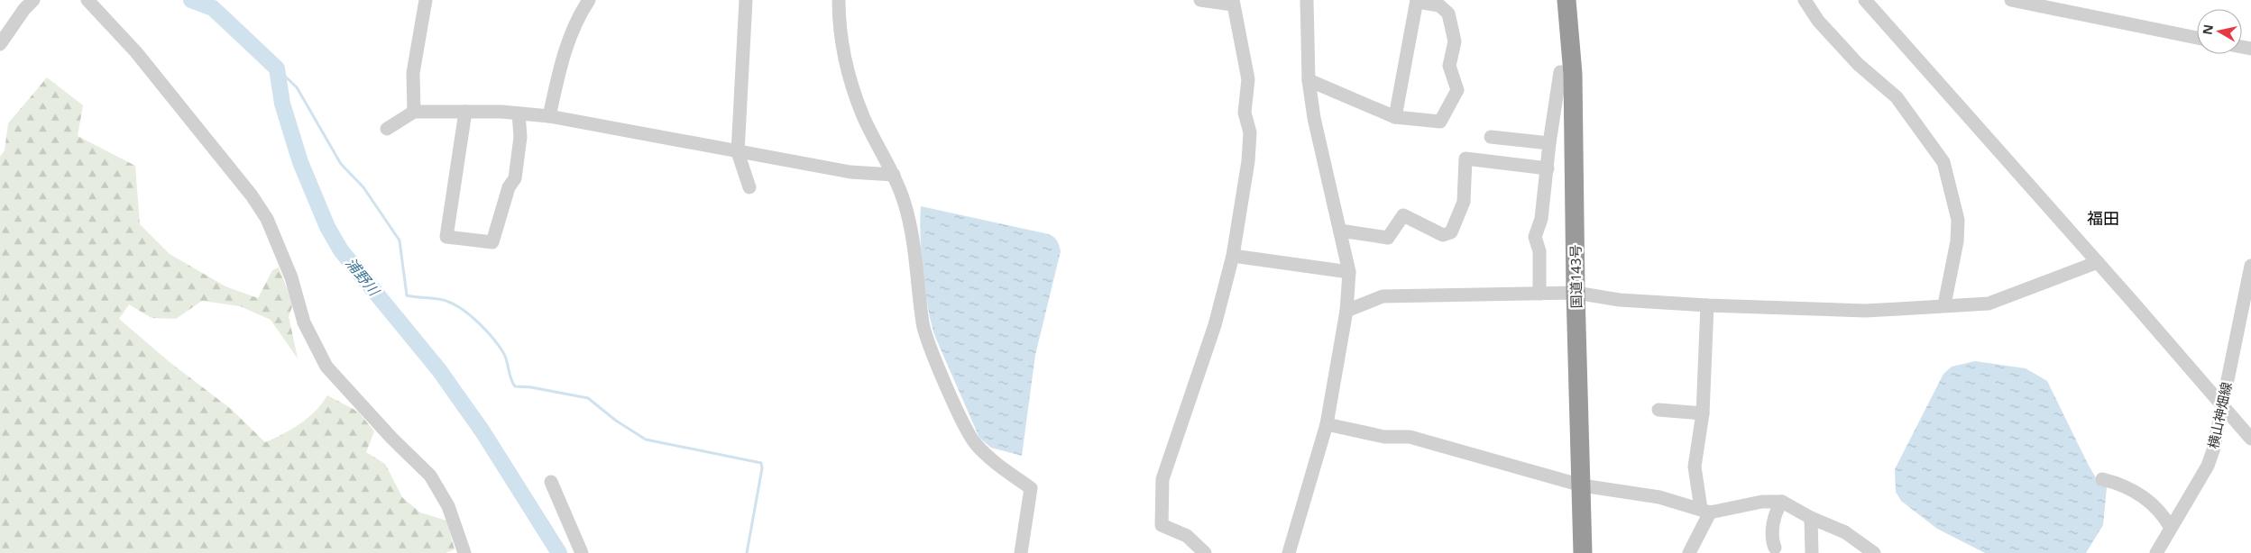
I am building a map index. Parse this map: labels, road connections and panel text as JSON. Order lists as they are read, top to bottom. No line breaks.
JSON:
{"streets":{"highway":["国道143号"],"street":["横山神畑線"]},"districts":["福田"],"water":["浦野川"],"north":"left"}
